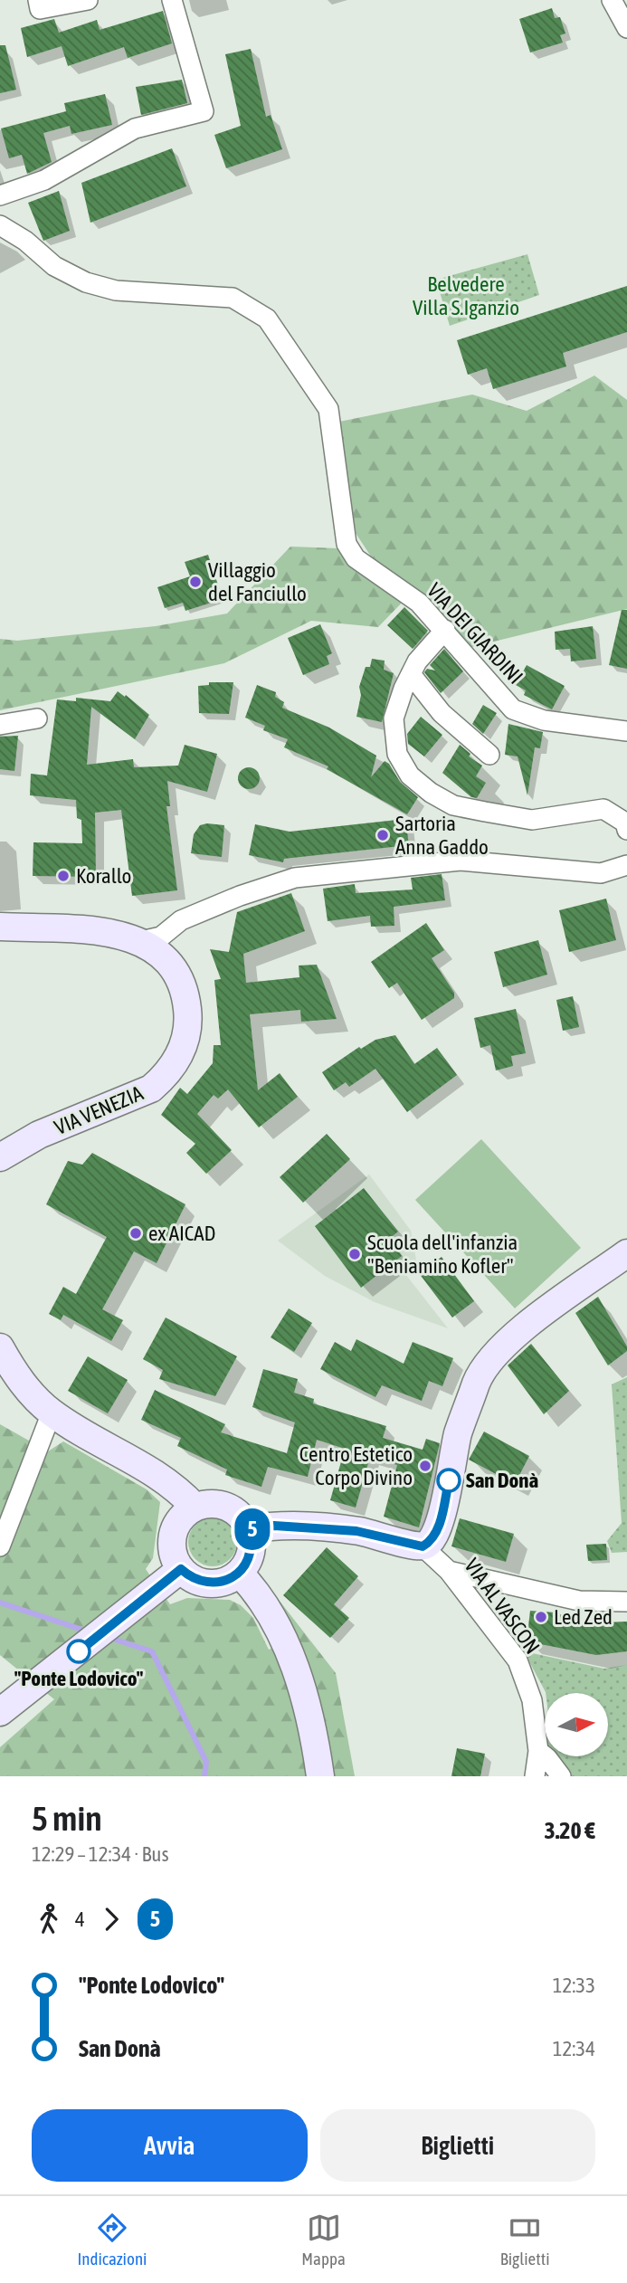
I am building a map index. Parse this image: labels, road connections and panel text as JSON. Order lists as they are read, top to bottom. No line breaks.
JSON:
{"streets":{"main road":["VIA VENEZIA"],"street":["VIA DEI GIARDINI","VIA AL VASCON"]},"parks":["Belvedere Villa S.Iganzio"],"places":["Villaggio del Fanciullo","Sartoria Anna Gaddo","Korallo","ex AICAD","Scuola dell'infanzia \"Beniamino Kofler\"","Centro Estetico Corpo Divino","San Donà","Led Zed","\"Ponte Lodovico\""],"lines":["bus line 5"],"north":"right","page":{"on_map":"5","heading":["5 min","12:29 – 12:34 · Bus","3.20 €"],"legs":["4","5"],"list":[{"name":"\"Ponte Lodovico\"","value":"12:33"},{"name":"San Donà","value":"12:34"}],"buttons":["Avvia","Biglietti"],"tabs":["Indicazioni","Mappa","Biglietti"]}}
